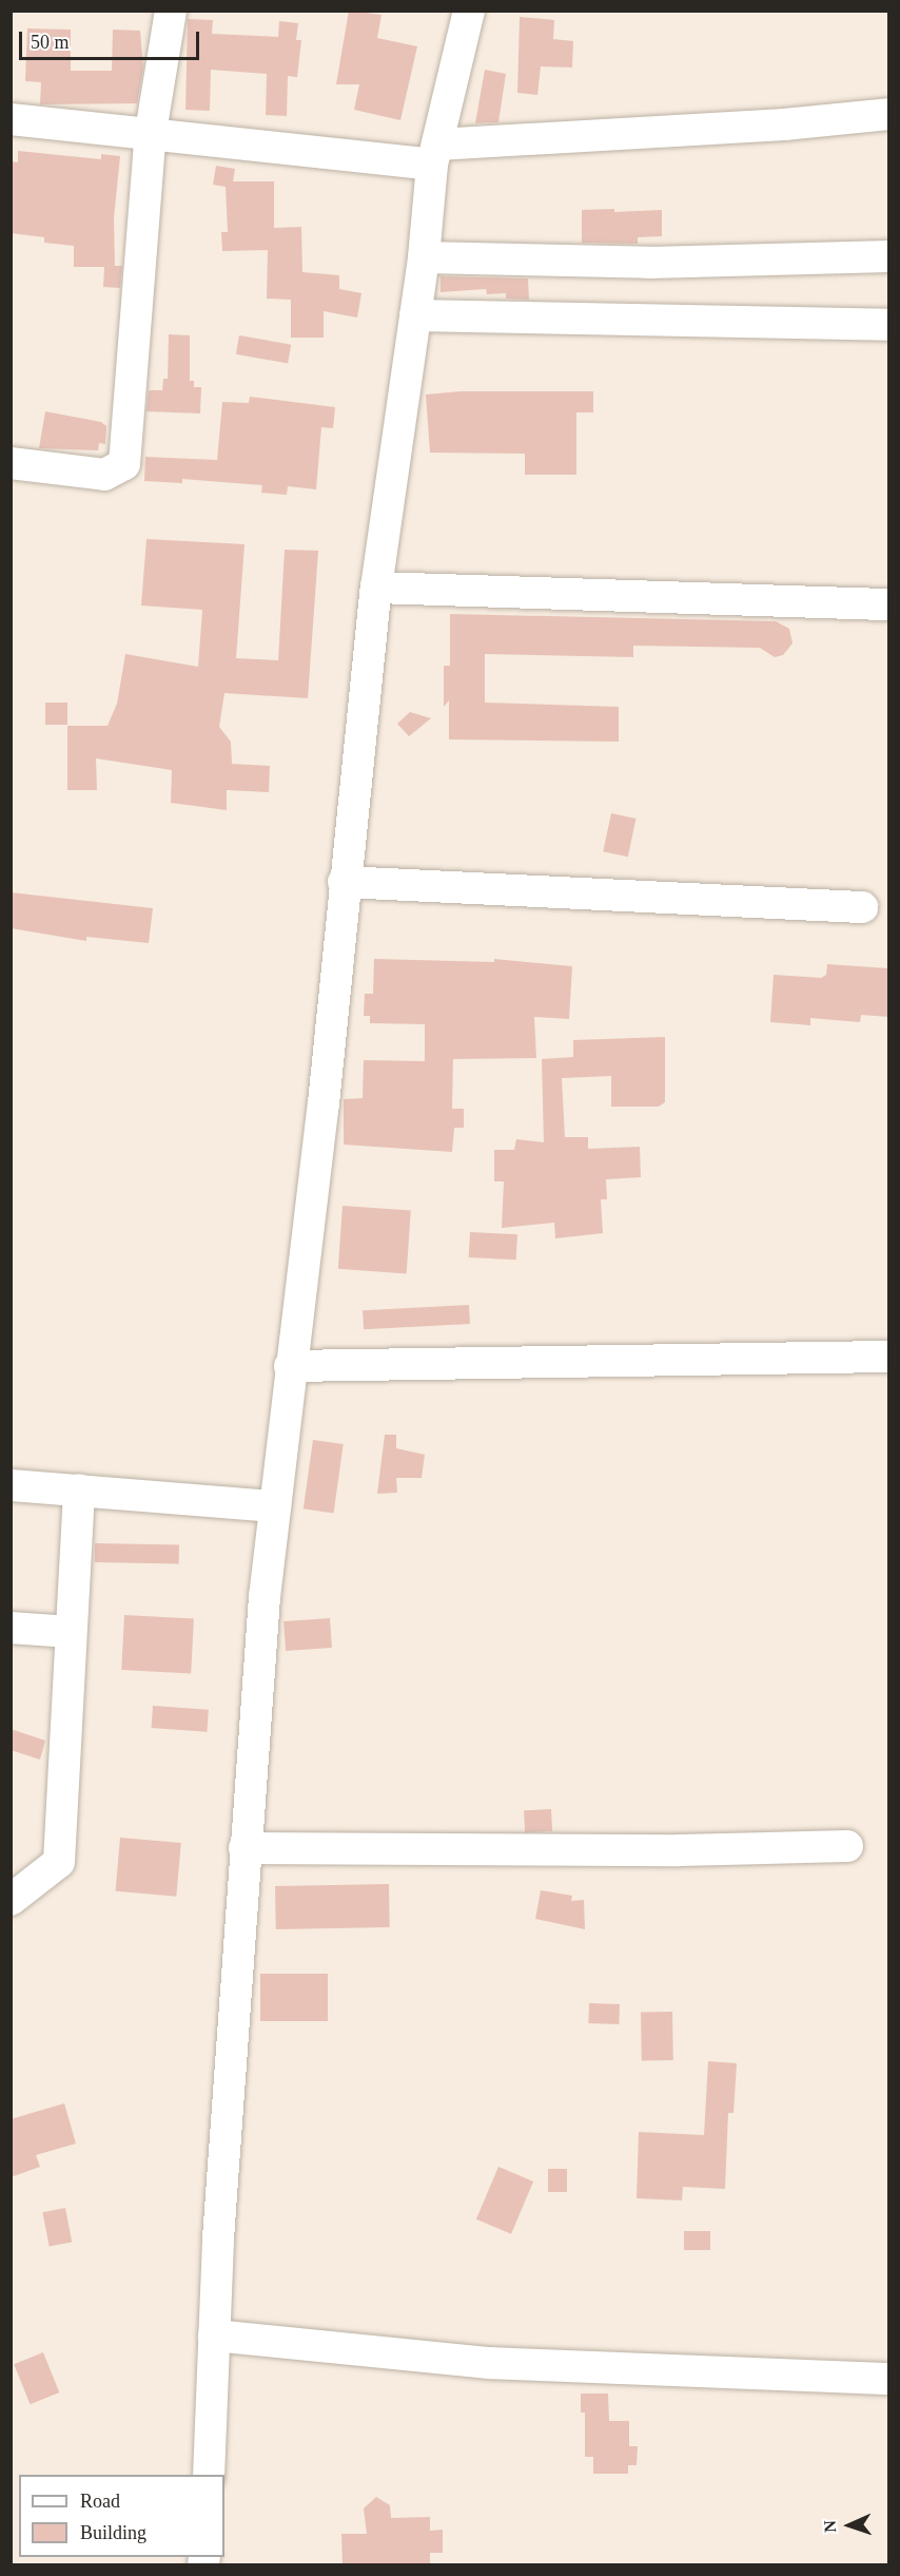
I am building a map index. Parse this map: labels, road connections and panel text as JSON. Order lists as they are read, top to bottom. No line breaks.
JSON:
{"legend":["Road","Building"],"scale_bar":"50 m","north":"left"}
